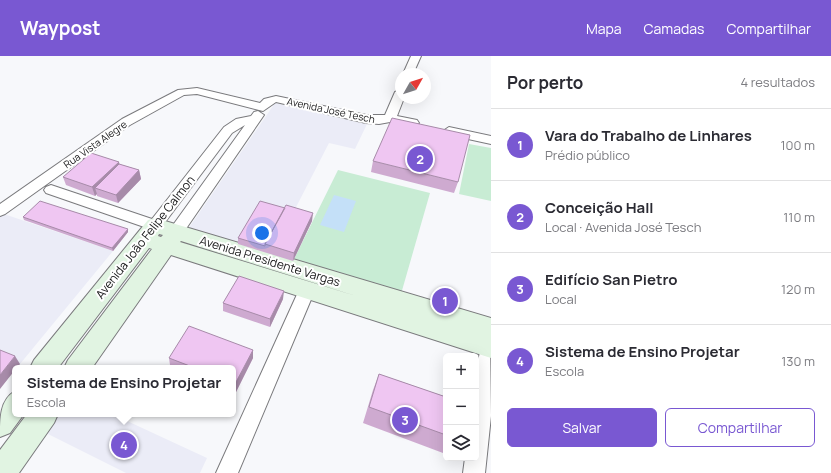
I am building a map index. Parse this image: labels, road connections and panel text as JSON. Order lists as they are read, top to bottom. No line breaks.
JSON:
{"streets":{"main road":["Avenida João Felipe Calmon","Avenida Presidente Vargas"],"street":["Avenida José Tesch","Rua Vista Alegre"]},"crossings":[["Avenida José Tesch","Rua Vista Alegre"],["Avenida José Tesch","Avenida João Felipe Calmon"],["Rua Vista Alegre","Avenida João Felipe Calmon"],["Avenida João Felipe Calmon","Avenida Presidente Vargas"]],"north":"top right","page":{"header":"Waypost","nav":["Mapa","Camadas","Compartilhar"],"heading":["Por perto","4 resultados"],"list":[{"mark":"1","name":"Vara do Trabalho de Linhares","note":"Prédio público","value":"100 m"},{"mark":"2","name":"Conceição Hall","note":"Local · Avenida José Tesch","value":"110 m"},{"mark":"3","name":"Edifício San Pietro","note":"Local","value":"120 m"},{"mark":"4","name":"Sistema de Ensino Projetar","note":"Escola","value":"130 m"}],"pins":["2","1","3","4"],"map_buttons":["+","−"],"popup":["Sistema de Ensino Projetar","Escola"],"buttons":["Salvar","Compartilhar"]}}
